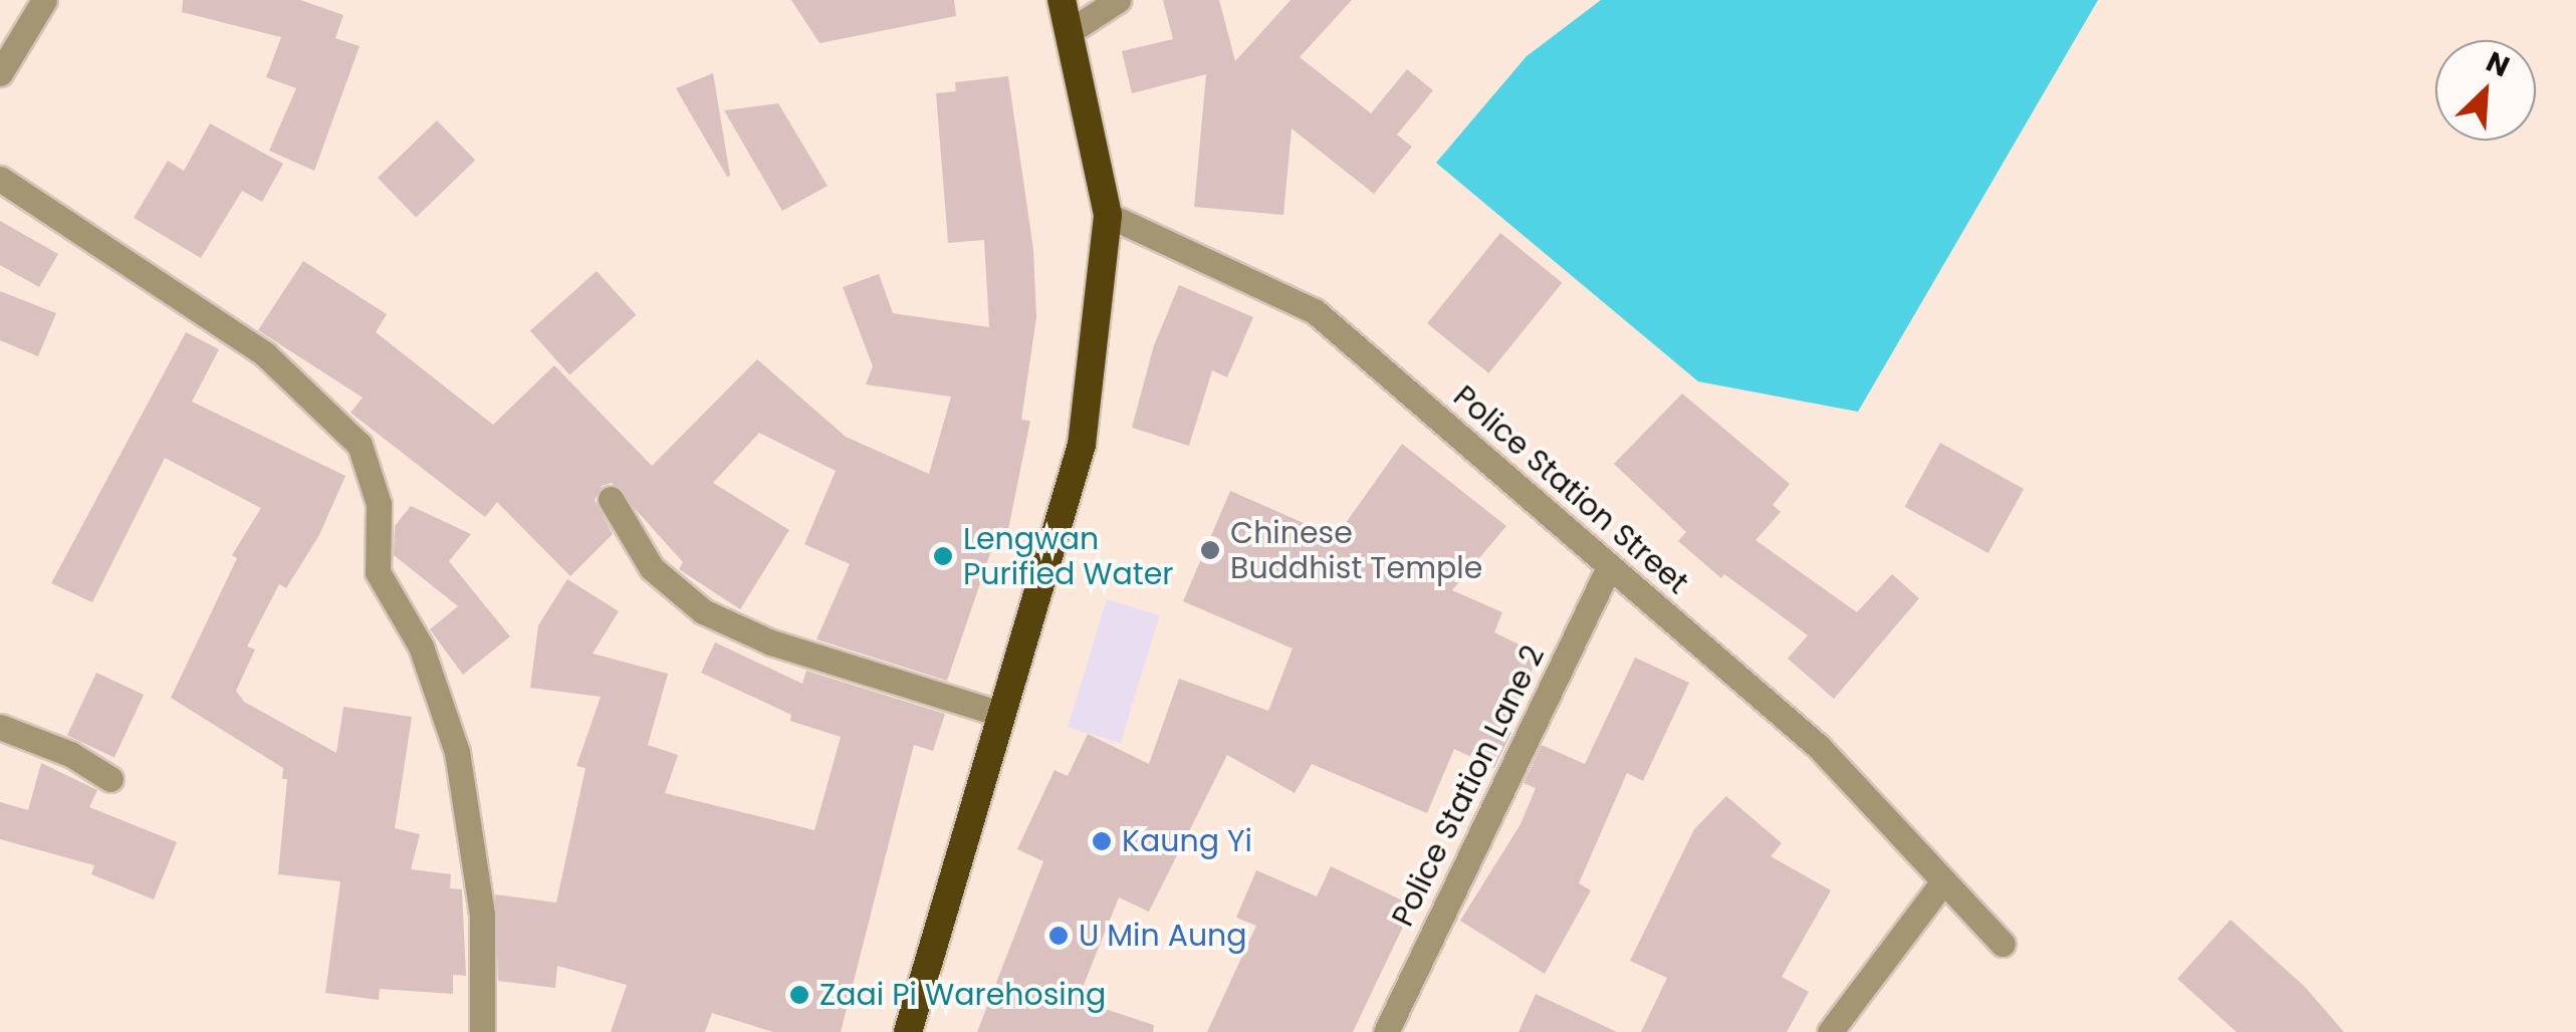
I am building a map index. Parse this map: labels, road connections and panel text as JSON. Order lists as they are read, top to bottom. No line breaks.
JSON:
{"streets":{"street":["Police Station Street","Police Station Lane 2"]},"crossings":[["Police Station Street","Police Station Lane 2"]],"places":["Chinese Buddhist Temple","Lengwan Purified Water","Kaung Yi","U Min Aung","Zaai Pi Warehosing"],"north":"top right"}
